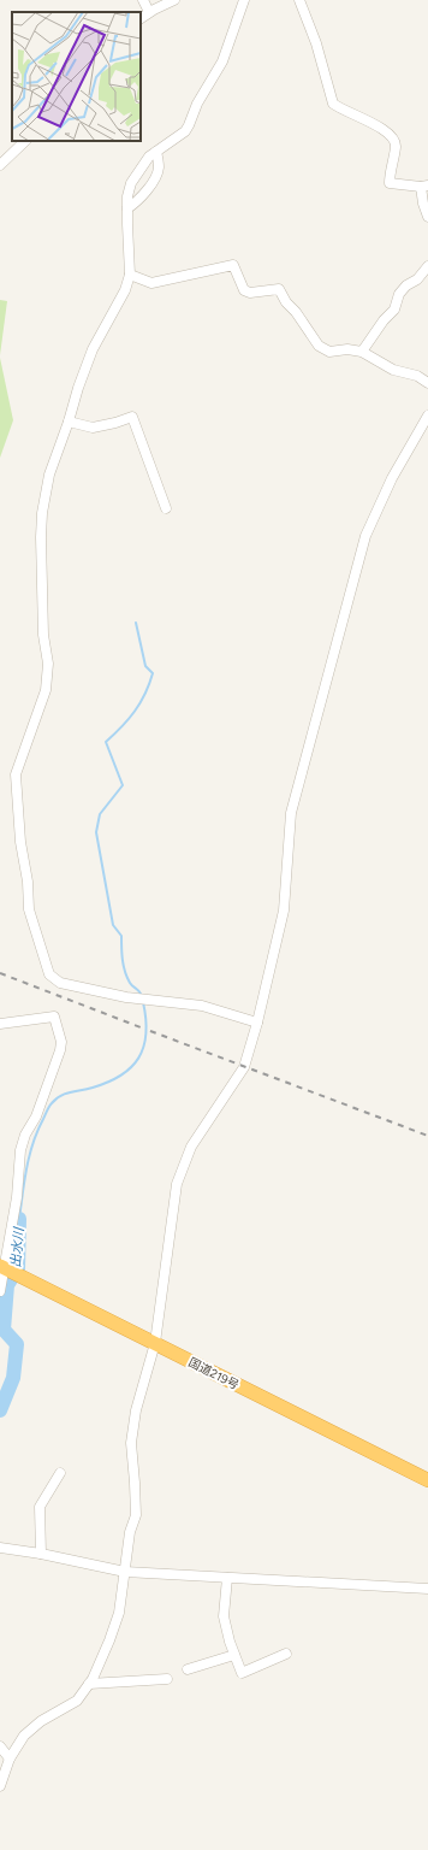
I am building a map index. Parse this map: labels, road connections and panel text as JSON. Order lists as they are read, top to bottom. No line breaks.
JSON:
{"streets":{"highway":["国道219号"]},"water":["出水川"]}
